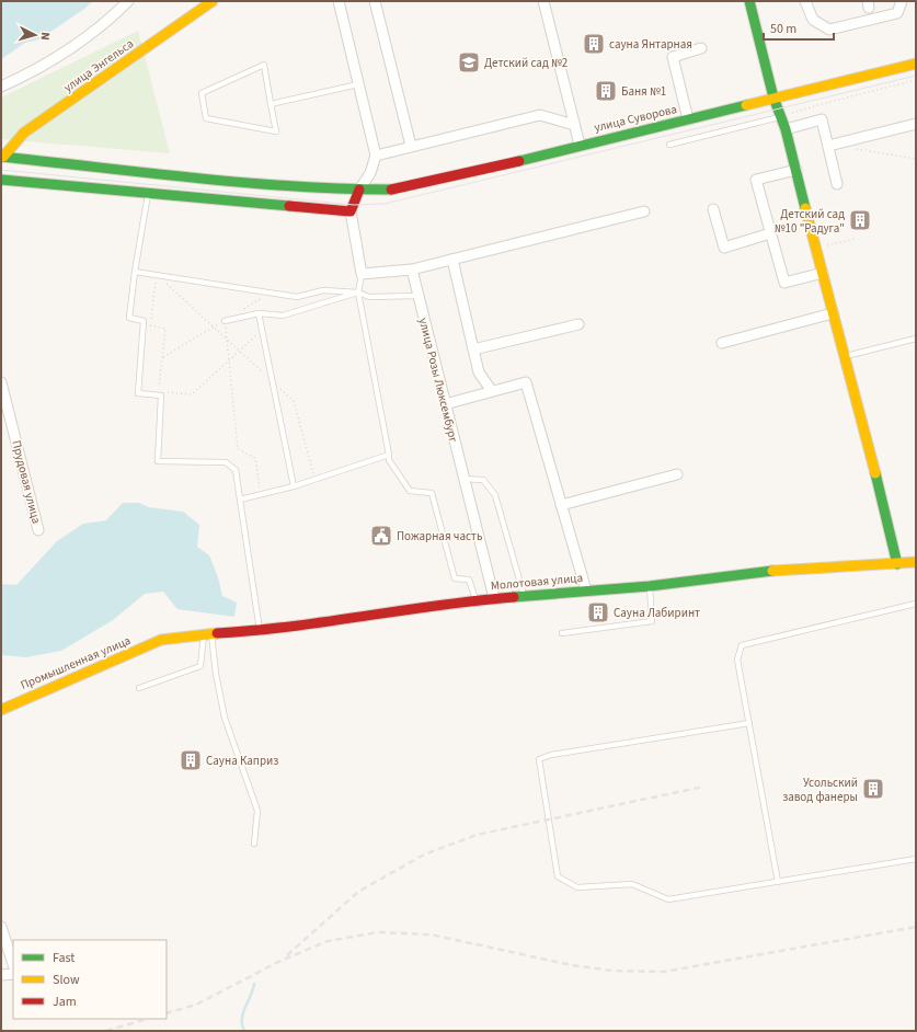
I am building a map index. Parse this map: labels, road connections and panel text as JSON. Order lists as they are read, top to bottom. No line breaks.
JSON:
{"streets":{"street":["улица Энгельса","улица Суворова","улица Розы Люксембург","Прудовая улица","Молотовая улица","Промышленная улица"]},"crossings":[["улица Энгельса","улица Суворова"],["улица Розы Люксембург","Молотовая улица"],["Молотовая улица","Промышленная улица"]],"places":{"building":["сауна Янтарная","Баня №1","Детский сад №10 \"Радуга\"","Сауна Лабиринт","Сауна Каприз","Усольский завод фанеры"],"school or university":["Детский сад №2"],"public building":["Пожарная часть"]},"legend":["Fast","Slow","Jam"],"scale_bar":"50 m","north":"right"}
